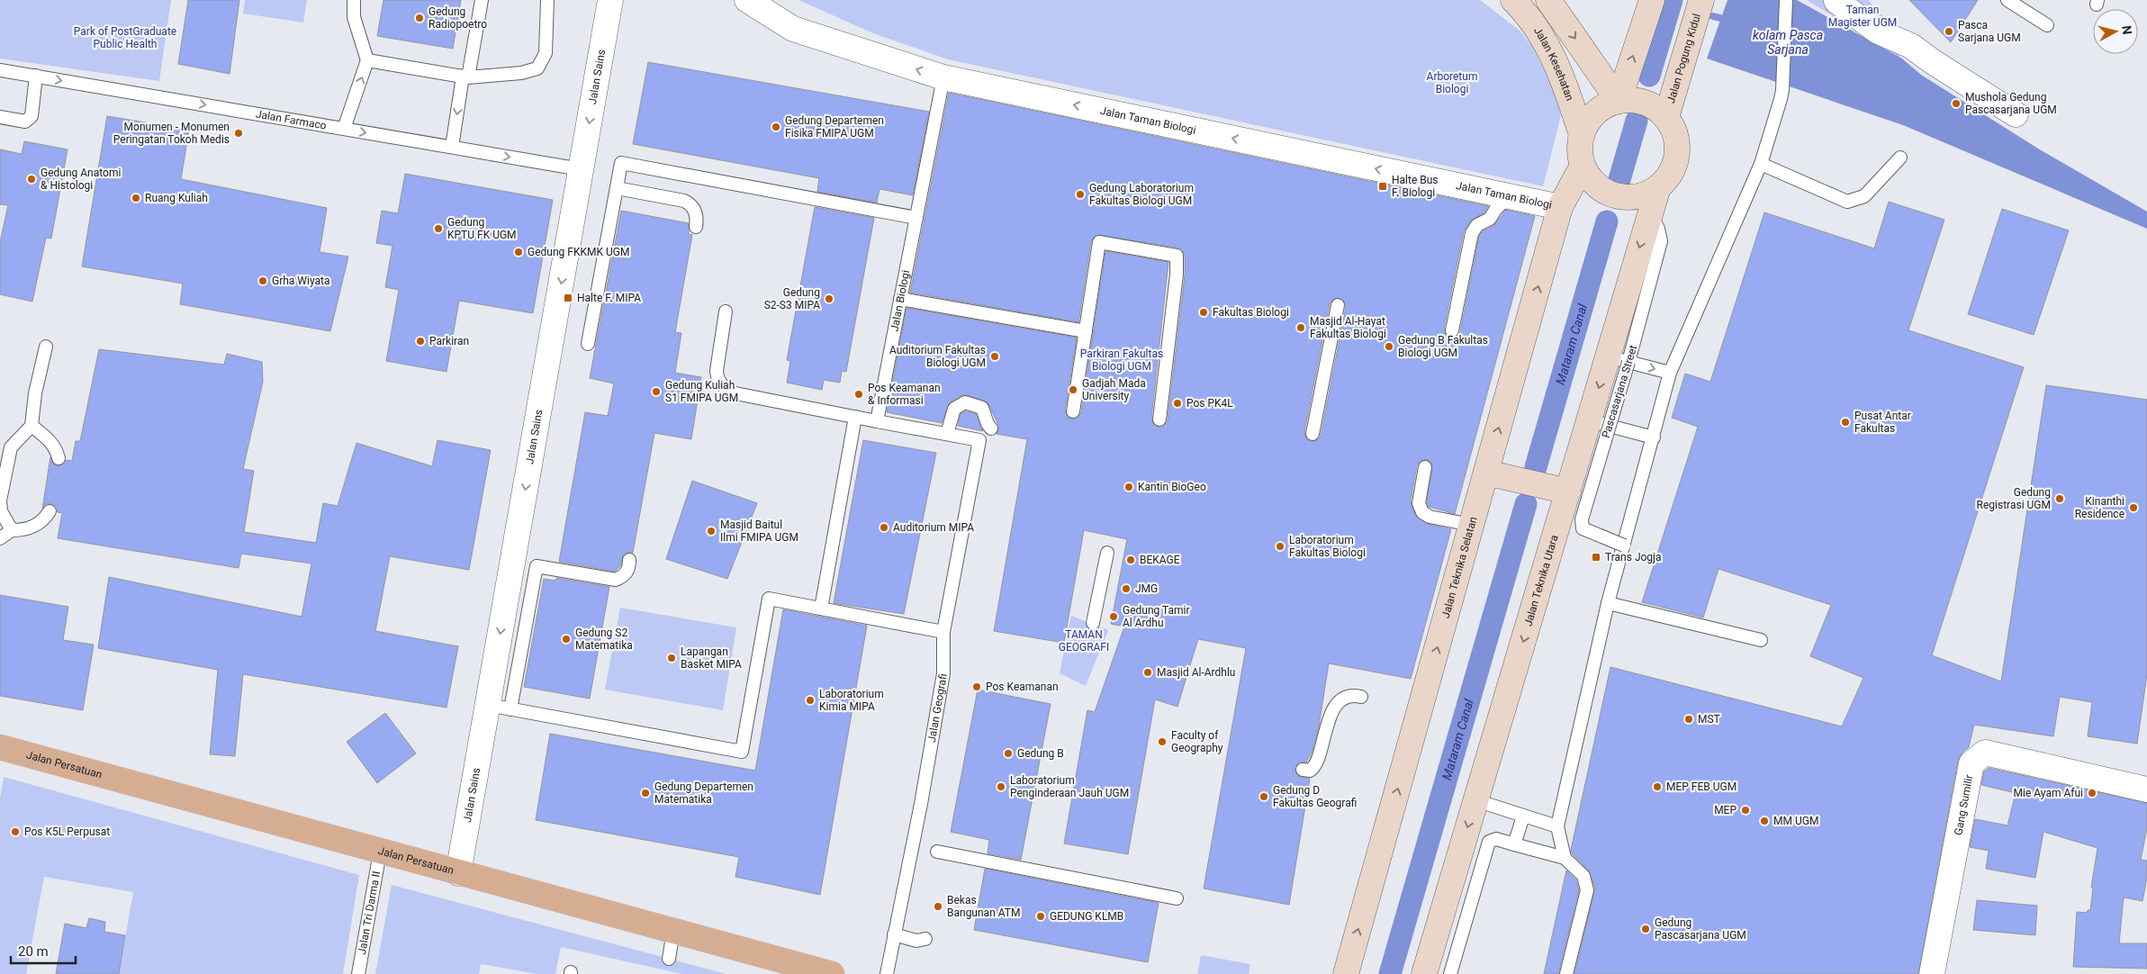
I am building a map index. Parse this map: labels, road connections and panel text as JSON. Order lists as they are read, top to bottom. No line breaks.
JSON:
{"streets":{"main road":["Jalan Pogung Kidul","Jalan Kesehatan","Jalan Teknika Selatan","Jalan Teknika Utara","Jalan Persatuan"],"street":["Jalan Sains","Jalan Taman Biologi","Gang Sumilir"],"lane":["Jalan Farmaco","Jalan Biologi","Pascasarjana Street","Jalan Geografi","Jalan Tri Darma II"]},"crossings":[["Jalan Pogung Kidul","Jalan Kesehatan"],["Jalan Pogung Kidul","Jalan Teknika Selatan"],["Jalan Pogung Kidul","Jalan Teknika Utara"],["Jalan Kesehatan","Jalan Teknika Selatan"],["Jalan Kesehatan","Jalan Teknika Utara"],["Jalan Sains","Jalan Farmaco"],["Jalan Sains","Jalan Persatuan"],["Jalan Taman Biologi","Jalan Biologi"],["Jalan Taman Biologi","Jalan Teknika Selatan"],["Pascasarjana Street","Jalan Teknika Utara"],["Jalan Teknika Selatan","Jalan Teknika Utara"],["Jalan Persatuan","Jalan Tri Darma II"]],"one_way":["Jalan Sains","Jalan Farmaco","Jalan Taman Biologi","Jalan Teknika Selatan","Jalan Teknika Utara"],"water":["kolam Pasca Sarjana","Mataram Canal"],"parks":["Taman Magister UGM","Park of PostGraduate Public Health","Arboretum Biologi","Parkiran Fakultas Biologi UGM","TAMAN GEOGRAFI"],"places":{"other":["Gedung Radiopoetro","Pasca Sarjana UGM","Mushola Gedung Pascasarjana UGM","Gedung Departemen Fisika FMIPA UGM","Monumen - Monumen Peringatan Tokoh Medis","Gedung Anatomi & Histologi","Gedung Laboratorium Fakultas Biologi UGM","Ruang Kuliah","Gedung KPTU FK UGM","Gedung FKKMK UGM","Grha Wiyata","Gedung S2-S3 MIPA","Fakultas Biologi","Masjid Al-Hayat Fakultas Biologi","Parkiran","Gedung B Fakultas Biologi UGM","Auditorium Fakultas Biologi UGM","Gadjah Mada University","Gedung Kuliah S1 FMIPA UGM","Pos Keamanan & Informasi","Pos PK4L","Pusat Antar Fakultas","Kantin BioGeo","Gedung Registrasi UGM","Kinanthi Residence","Auditorium MIPA","Masjid Baitul Ilmi FMIPA UGM","Laboratorium Fakultas Biologi","BEKAGE","JMG","Gedung Tamir Al Ardhu","Gedung S2 Matematika","Lapangan Basket MIPA","Masjid Al-Ardhlu","Pos Keamanan","Laboratorium Kimia MIPA","MST","Faculty of Geography","Gedung B","Laboratorium Penginderaan Jauh UGM","MEP FEB UGM","Gedung Departemen Matematika","Mie Ayam Afui","Gedung D Fakultas Geografi","MEP","MM UGM","Pos K5L Perpusat","Bekas Bangunan ATM","GEDUNG KLMB","Gedung Pascasarjana UGM"],"transit":["Halte Bus F. Biologi","Halte F. MIPA","Trans Jogja"]},"scale_bar":"20 m","north":"right"}
